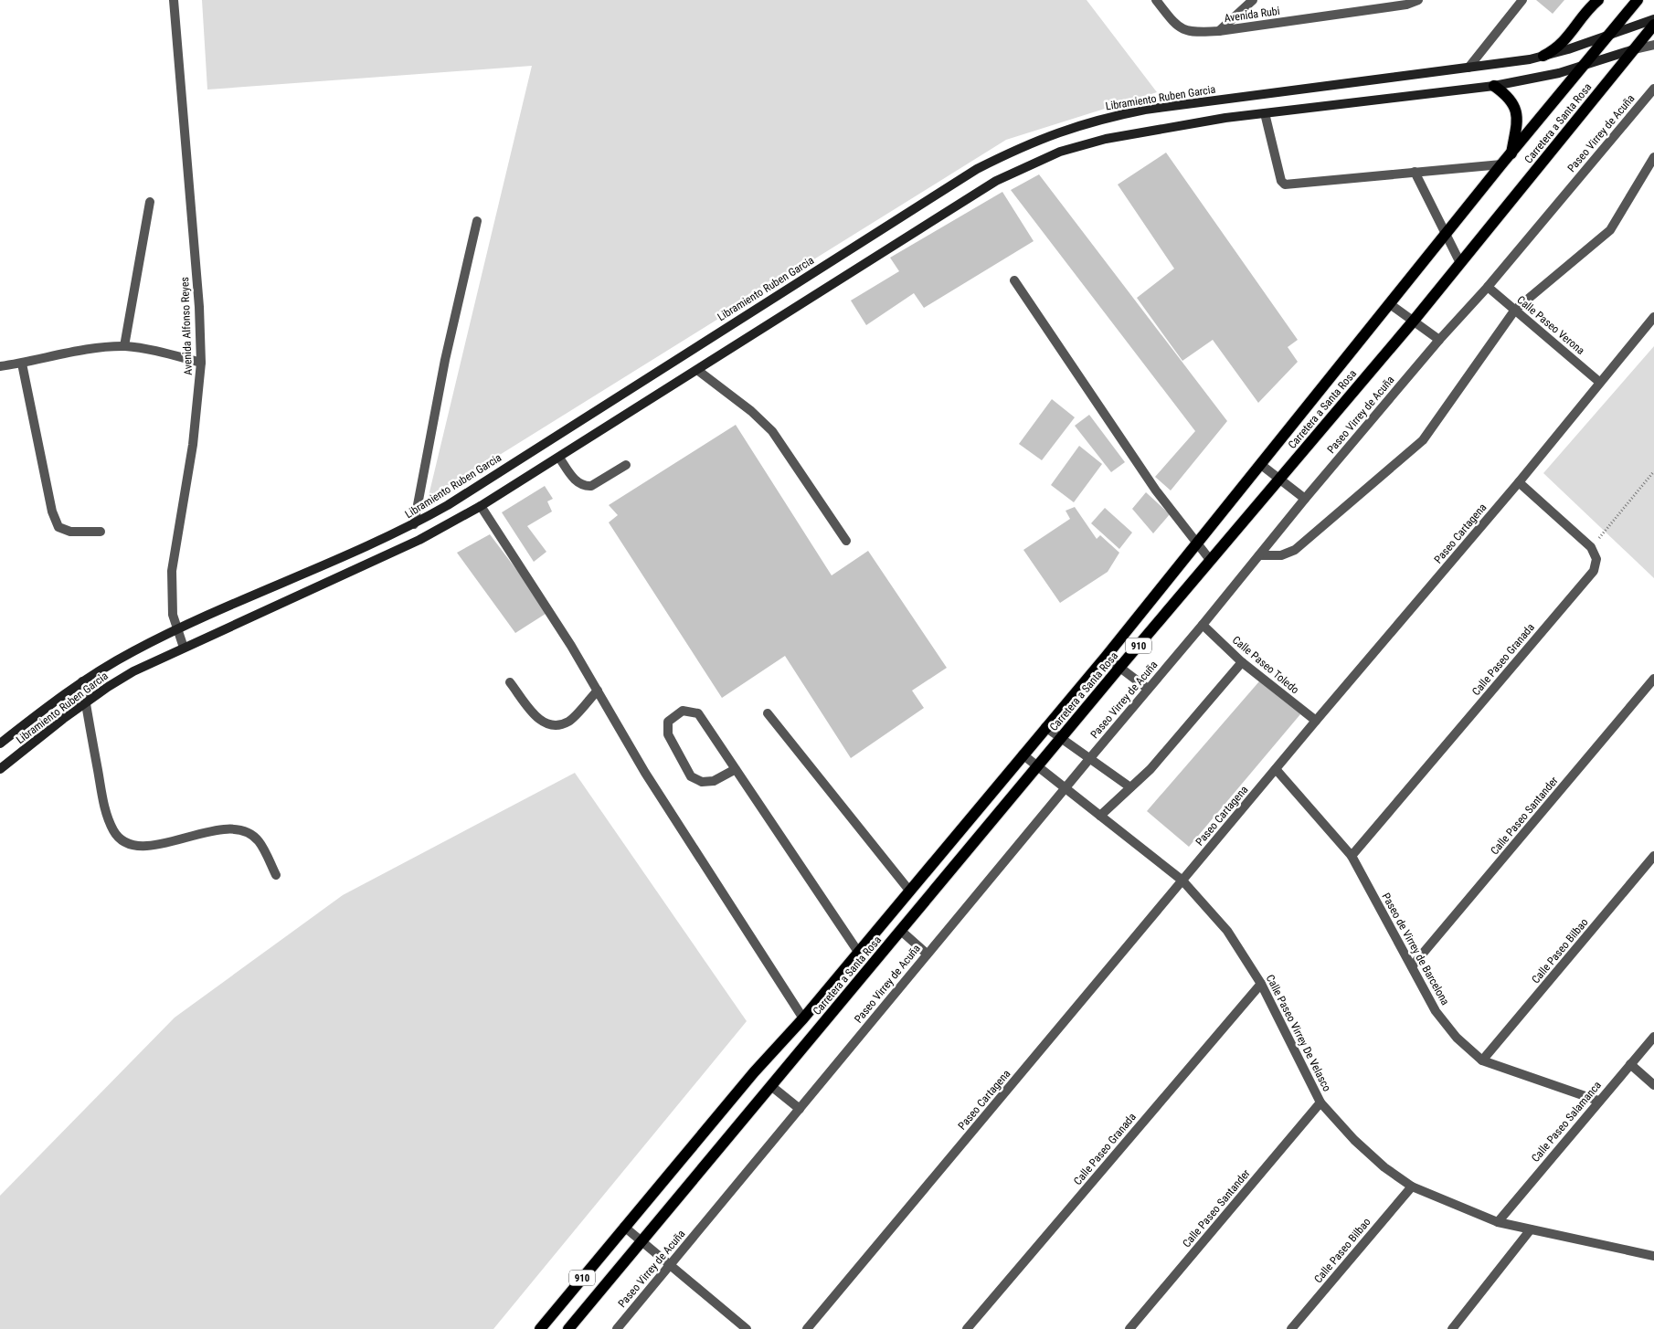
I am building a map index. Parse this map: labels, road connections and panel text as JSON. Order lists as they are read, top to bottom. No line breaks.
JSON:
{"streets":{"main road":["Carretera a Santa Rosa","910"],"street":["Avenida Rubi","Libramiento Ruben Garcia","Paseo Virrey de Acuña","Calle Paseo Verona","Avenida Alfonso Reyes","Paseo Cartagena","Calle Paseo Granada","Calle Paseo Toledo","Calle Paseo Santander","Paseo de Virrey de Barcelona","Calle Paseo Bilbao","Calle Paseo Virrey De Velasco","Calle Paseo Salamanca"]},"crossings":[["Libramiento Ruben Garcia","Carretera a Santa Rosa"],["Libramiento Ruben Garcia","Avenida Alfonso Reyes"],["Carretera a Santa Rosa","Calle Paseo Virrey De Velasco"],["Paseo Virrey de Acuña","Calle Paseo Verona"],["Paseo Virrey de Acuña","Calle Paseo Toledo"],["Paseo Virrey de Acuña","Calle Paseo Virrey De Velasco"],["Calle Paseo Verona","Paseo Cartagena"],["Paseo Cartagena","Calle Paseo Toledo"],["Paseo Cartagena","Paseo de Virrey de Barcelona"],["Paseo Cartagena","Calle Paseo Virrey De Velasco"],["Calle Paseo Granada","Paseo de Virrey de Barcelona"],["Calle Paseo Granada","Calle Paseo Virrey De Velasco"],["Calle Paseo Santander","Paseo de Virrey de Barcelona"],["Calle Paseo Santander","Calle Paseo Virrey De Velasco"],["Paseo de Virrey de Barcelona","Calle Paseo Bilbao"],["Paseo de Virrey de Barcelona","Calle Paseo Salamanca"],["Calle Paseo Bilbao","Calle Paseo Virrey De Velasco"],["Calle Paseo Virrey De Velasco","Calle Paseo Salamanca"]]}
